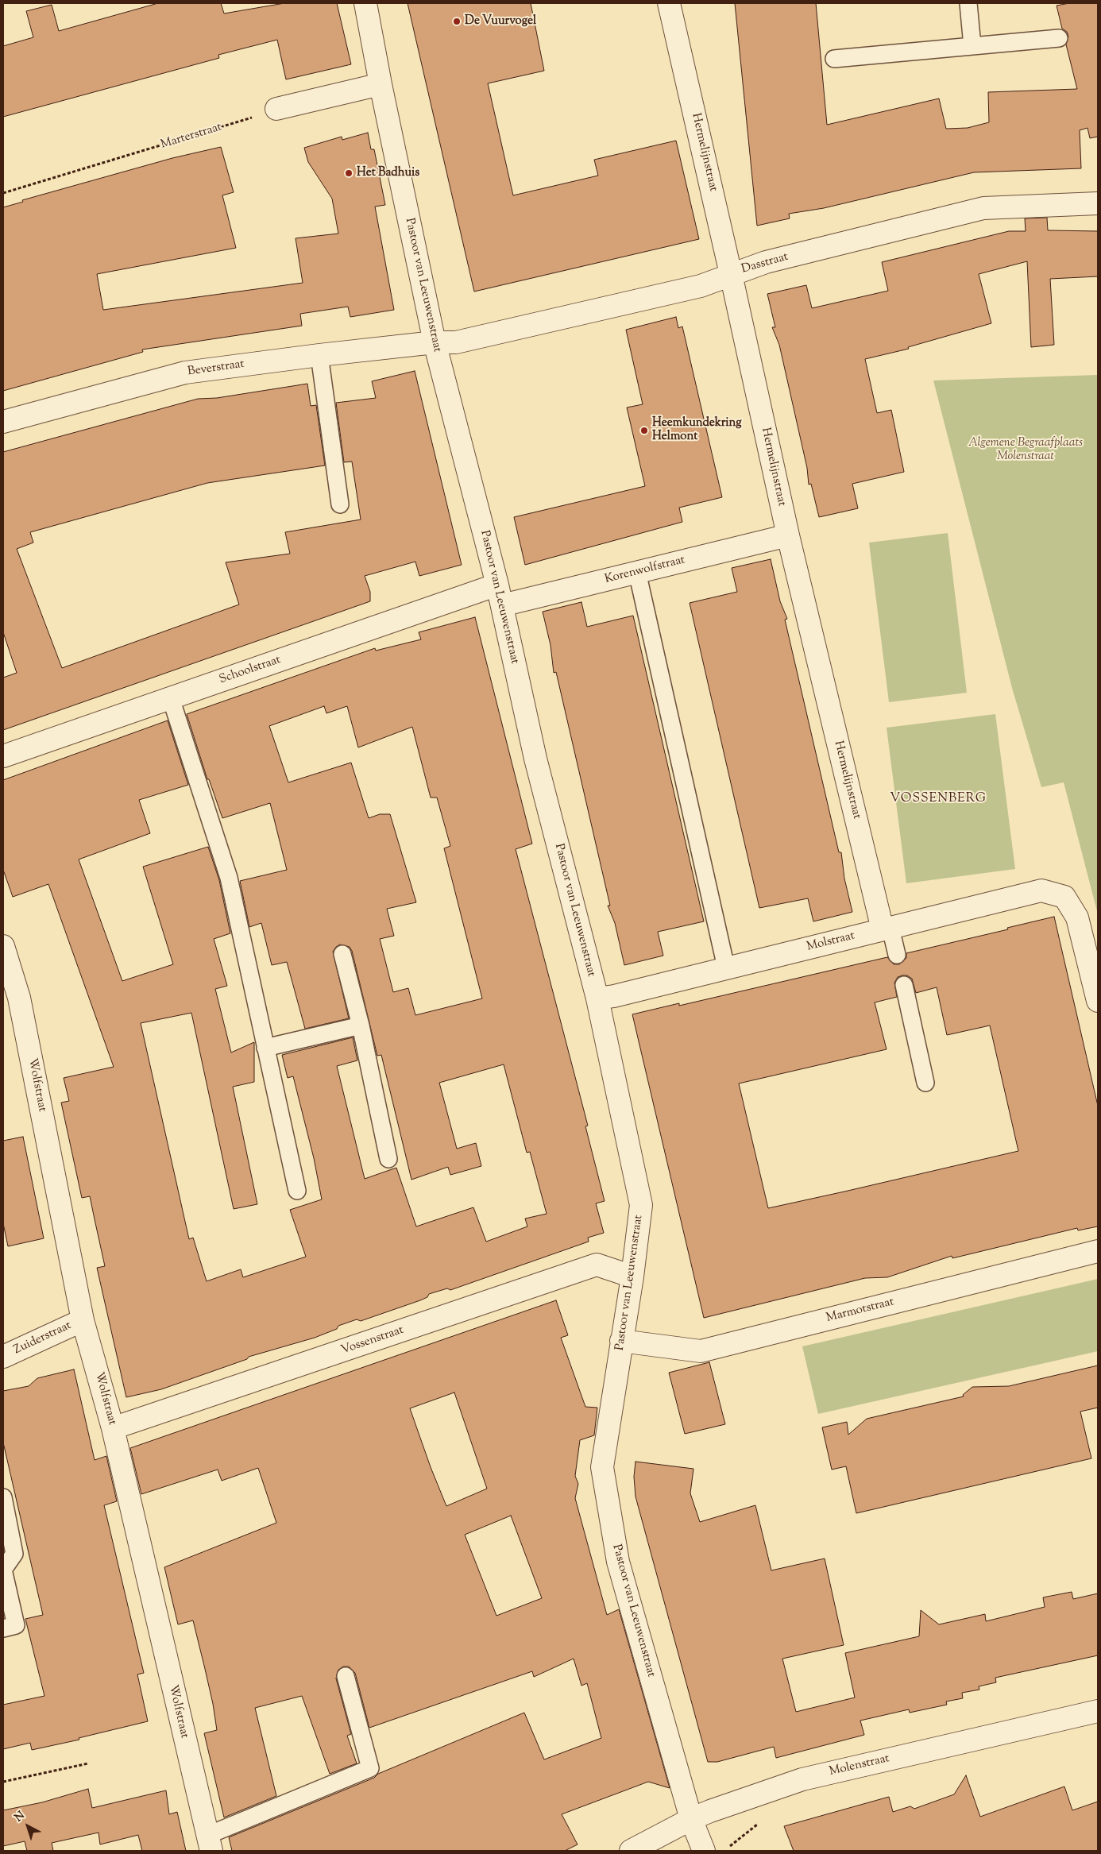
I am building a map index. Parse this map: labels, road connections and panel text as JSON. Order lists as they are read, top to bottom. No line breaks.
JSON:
{"streets":{"street":["Hermelijnstraat","Dasstraat","Pastoor van Leeuwenstraat","Beverstraat","Korenwolfstraat","Schoolstraat","Molstraat","Wolfstraat","Marmotstraat","Zuiderstraat","Vossenstraat","Molenstraat"],"path":["Marterstraat"]},"crossings":[["Hermelijnstraat","Dasstraat"],["Hermelijnstraat","Korenwolfstraat"],["Hermelijnstraat","Molstraat"],["Dasstraat","Pastoor van Leeuwenstraat"],["Dasstraat","Beverstraat"],["Pastoor van Leeuwenstraat","Beverstraat"],["Pastoor van Leeuwenstraat","Korenwolfstraat"],["Pastoor van Leeuwenstraat","Schoolstraat"],["Pastoor van Leeuwenstraat","Molstraat"],["Pastoor van Leeuwenstraat","Marmotstraat"],["Pastoor van Leeuwenstraat","Vossenstraat"],["Pastoor van Leeuwenstraat","Molenstraat"],["Korenwolfstraat","Schoolstraat"],["Wolfstraat","Zuiderstraat"],["Wolfstraat","Vossenstraat"]],"districts":["VOSSENBERG"],"parks":["Algemene Begraafplaats Molenstraat"],"places":["De Vuurvogel","Het Badhuis","Heemkundekring Helmont"],"north":"top left"}
